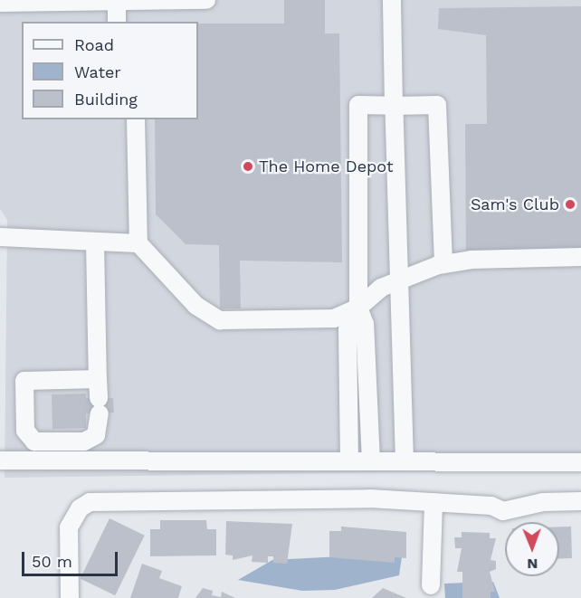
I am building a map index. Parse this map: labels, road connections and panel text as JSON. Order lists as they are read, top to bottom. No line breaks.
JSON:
{"places":["The Home Depot","Sam's Club"],"legend":["Road","Water","Building"],"scale_bar":"50 m","north":"bottom"}
